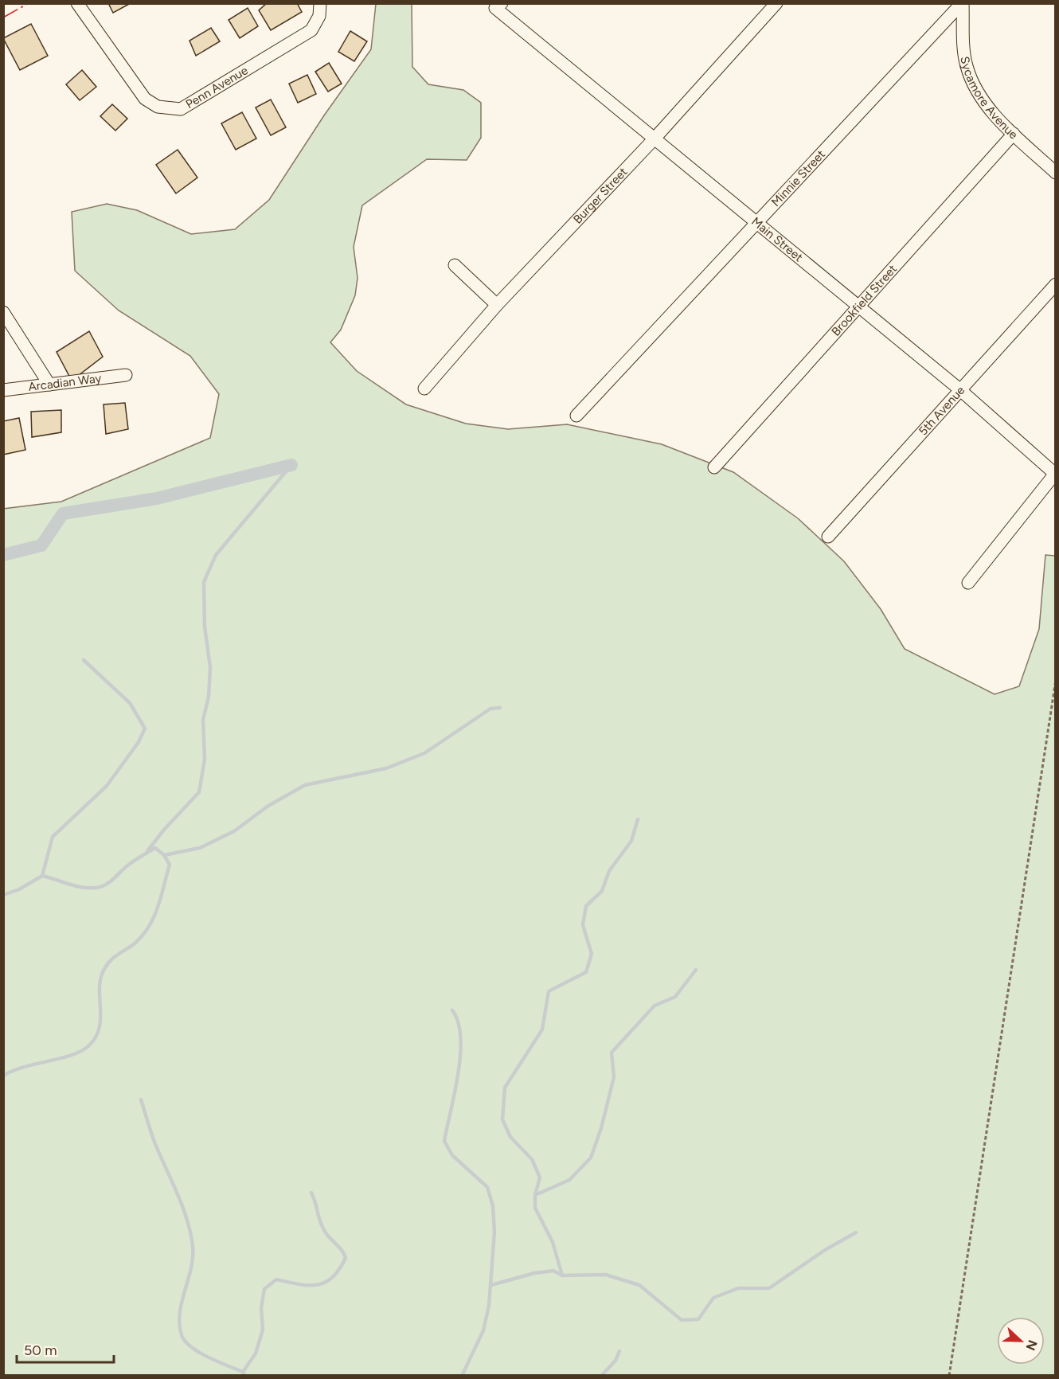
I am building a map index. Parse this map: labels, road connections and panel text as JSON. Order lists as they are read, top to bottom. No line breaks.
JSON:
{"streets":{"street":["Penn Avenue","Sycamore Avenue","Minnie Street","Burger Street","Main Street","Brookfield Street","Arcadian Way","5th Avenue"]},"crossings":[["Sycamore Avenue","Minnie Street"],["Sycamore Avenue","Brookfield Street"],["Minnie Street","Main Street"],["Burger Street","Main Street"],["Main Street","Brookfield Street"],["Main Street","5th Avenue"]],"scale_bar":"50 m","north":"right"}
